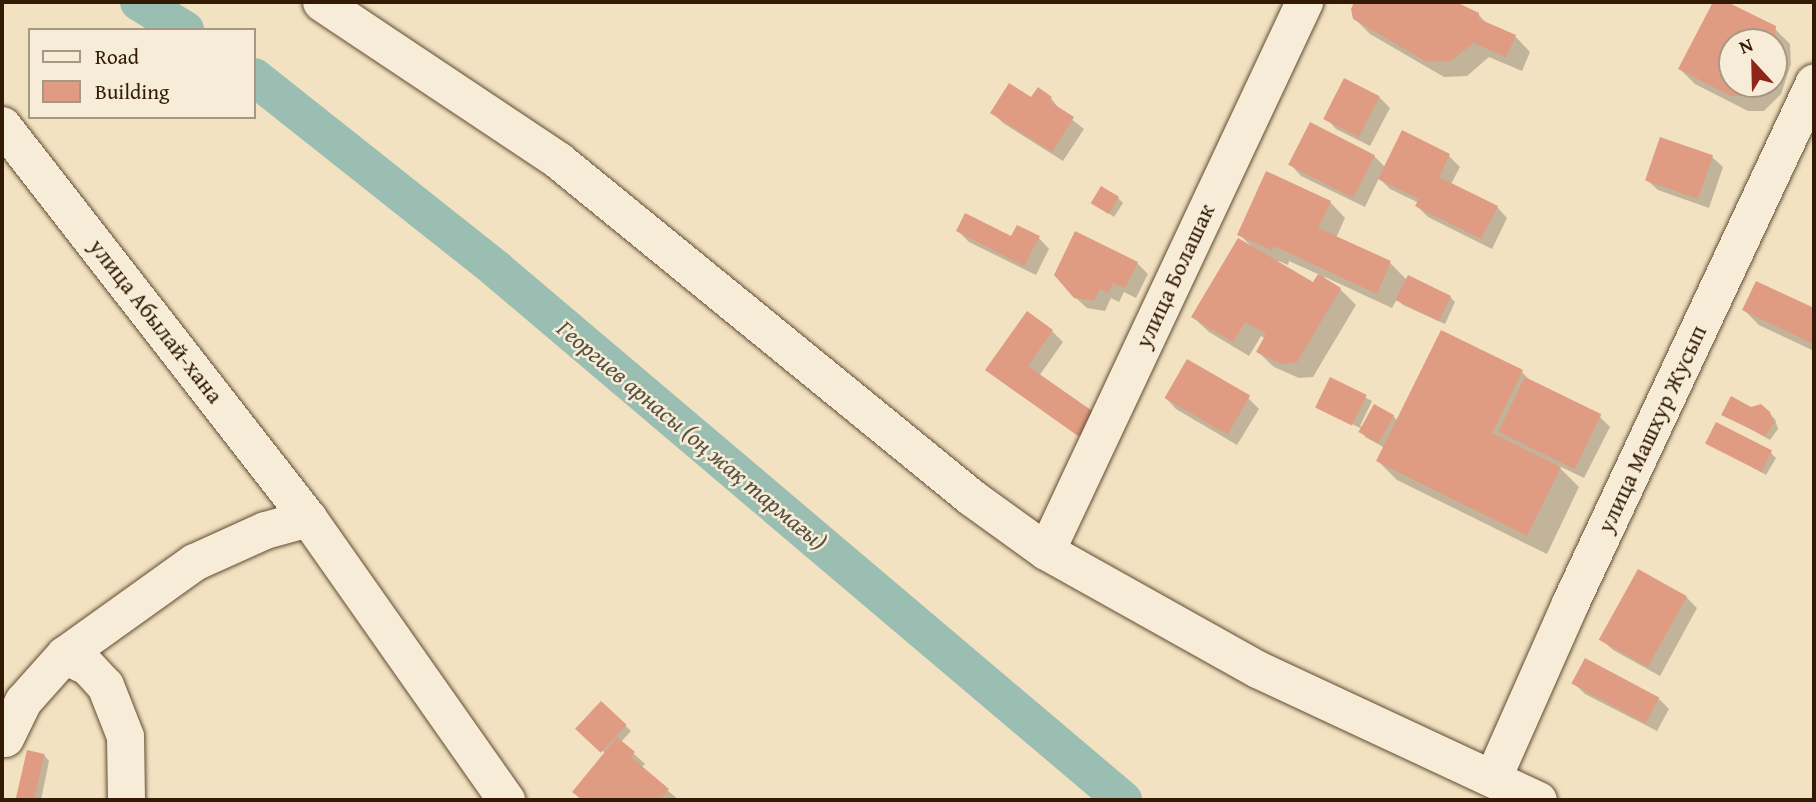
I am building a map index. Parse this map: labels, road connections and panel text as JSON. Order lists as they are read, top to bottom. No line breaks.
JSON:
{"streets":{"street":["улица Болашак","улица Абылай-хана","улица Машхур Жусып"]},"water":["Георгиев арнасы (оң жақ тармағы)"],"legend":["Road","Building"],"north":"top"}
